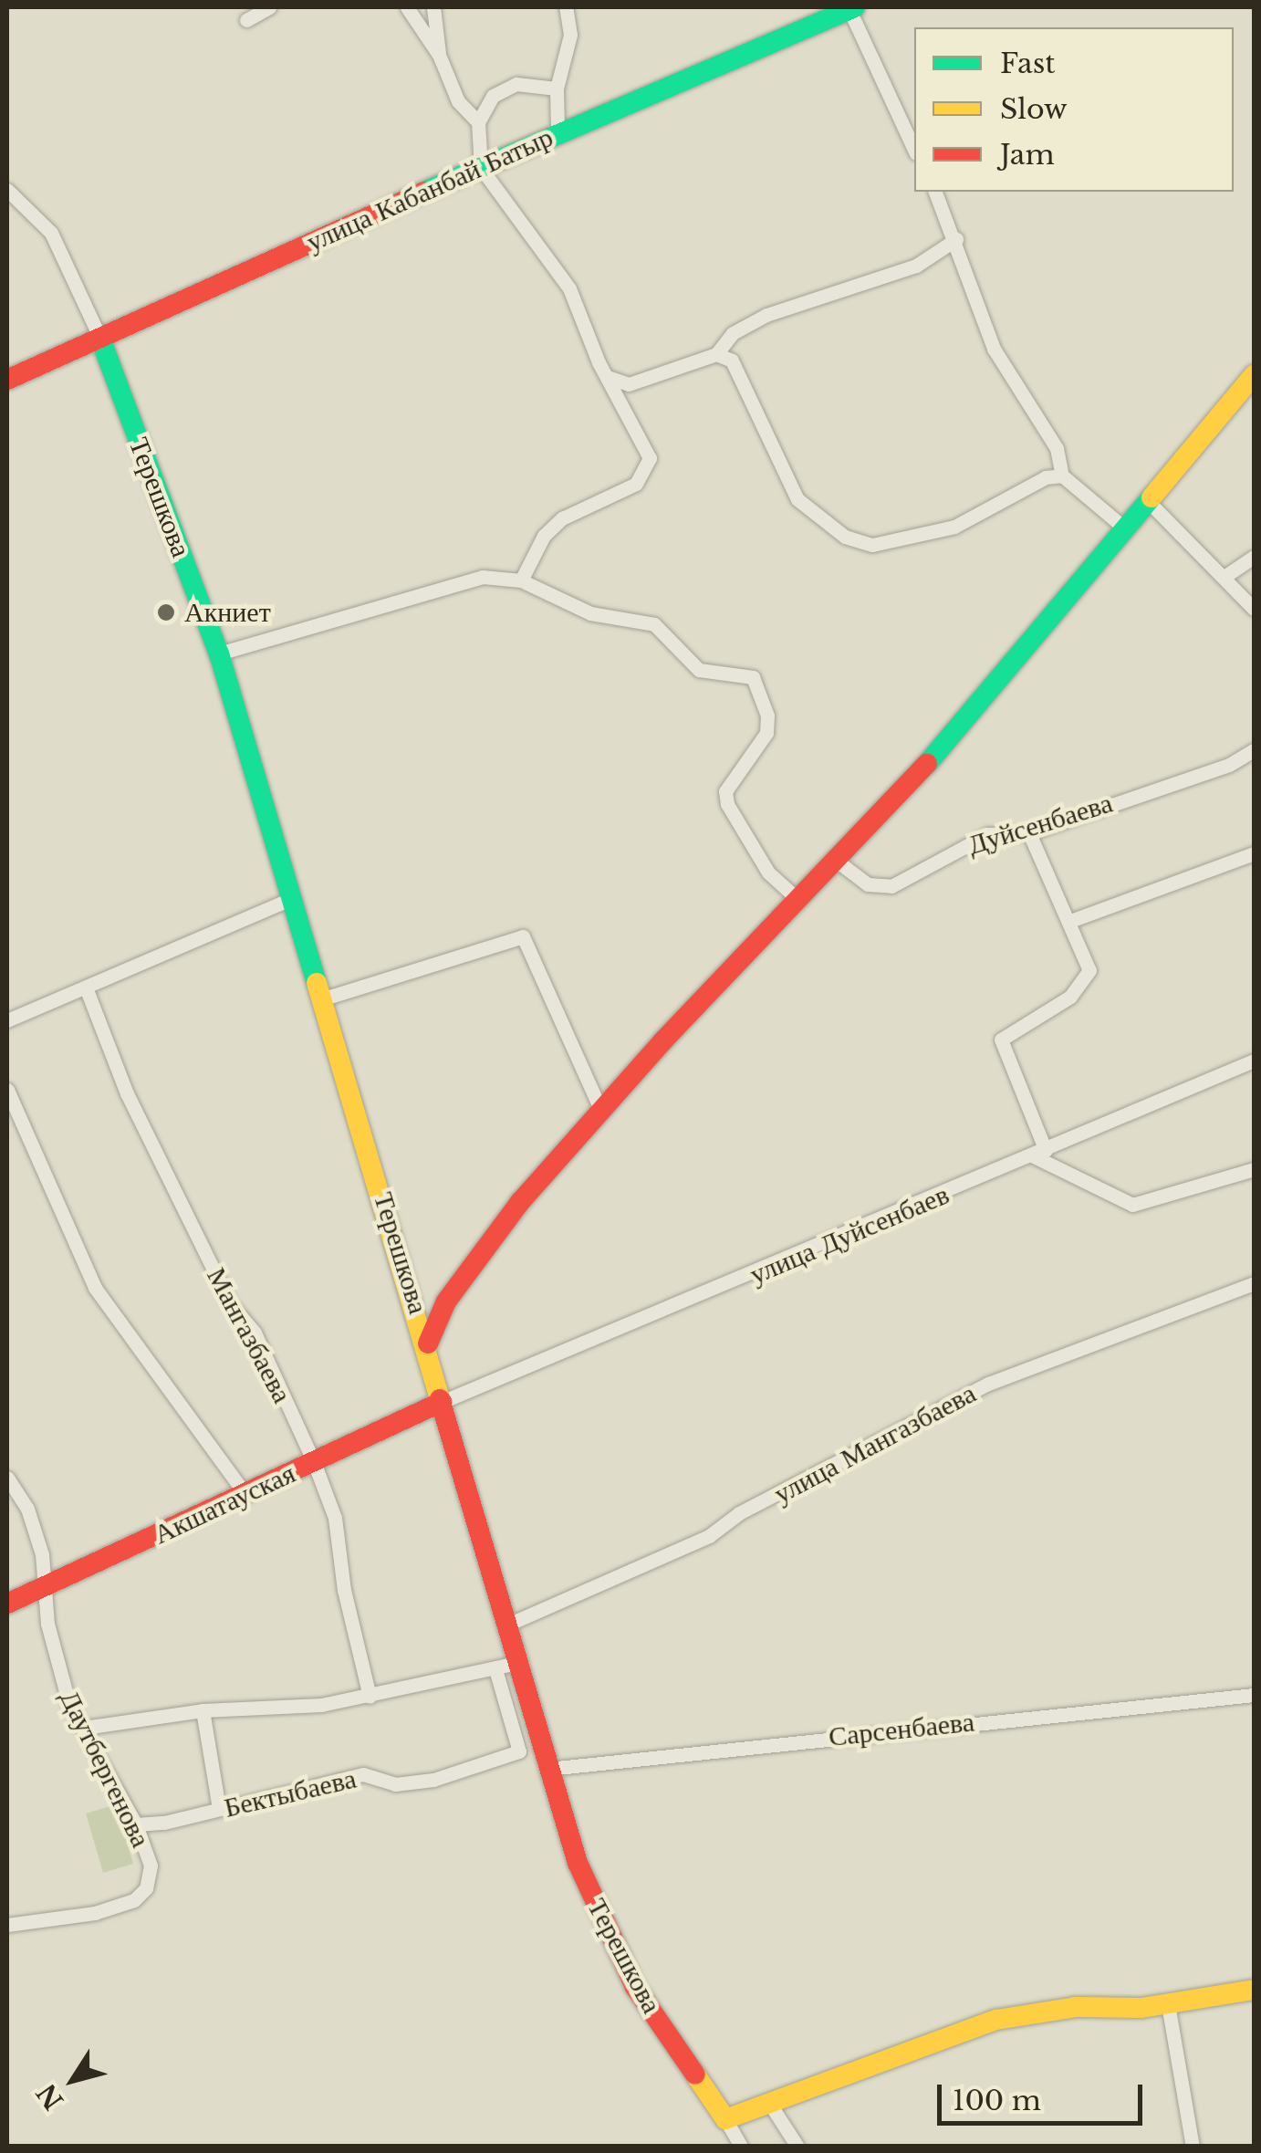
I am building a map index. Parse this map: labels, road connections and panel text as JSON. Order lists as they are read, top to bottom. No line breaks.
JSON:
{"streets":{"street":["улица Кабанбай Батыр","Терешкова","Дуйсенбаева","улица Дуйсенбаев","Мангазбаева","улица Мангазбаева","Акшатауская","Сарсенбаева","Даутбергенова","Бектыбаева"]},"crossings":[["улица Кабанбай Батыр","Терешкова"],["Терешкова","улица Дуйсенбаев"],["Терешкова","улица Мангазбаева"],["Терешкова","Акшатауская"],["Терешкова","Сарсенбаева"],["улица Дуйсенбаев","Акшатауская"],["Мангазбаева","Акшатауская"],["Акшатауская","Даутбергенова"],["Даутбергенова","Бектыбаева"]],"places":["Акниет"],"legend":["Fast","Slow","Jam"],"scale_bar":"100 m","north":"bottom left"}
